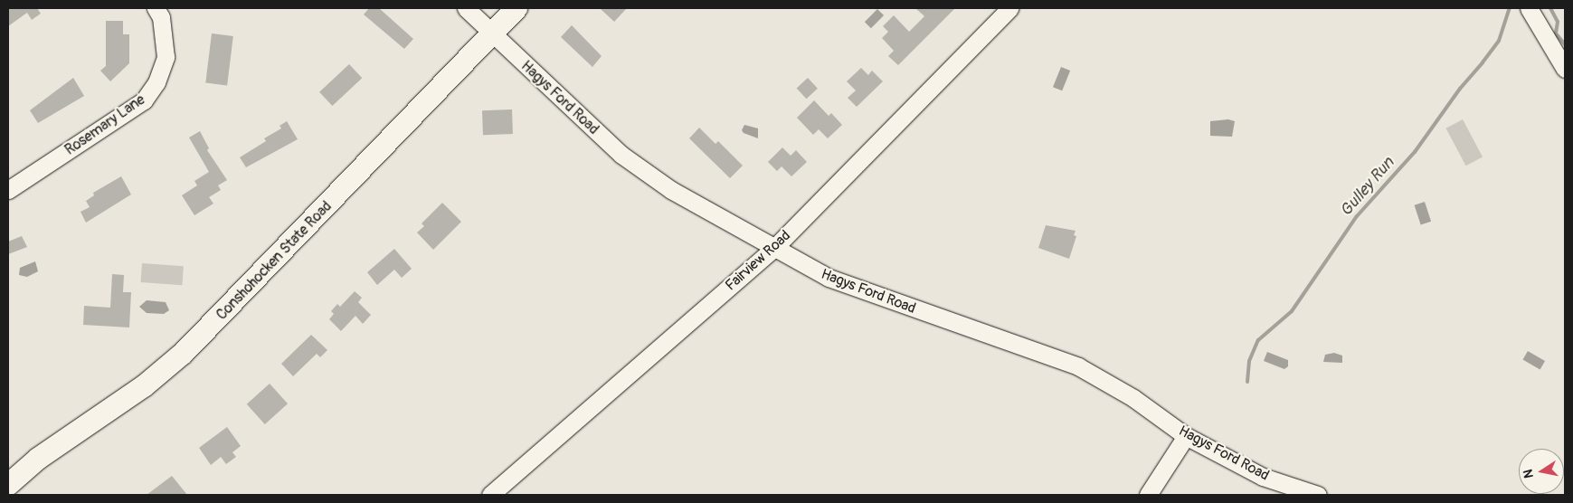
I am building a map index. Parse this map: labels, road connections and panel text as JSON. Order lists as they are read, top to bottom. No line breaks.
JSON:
{"streets":{"main road":["Conshohocken State Road"],"street":["Hagys Ford Road","Rosemary Lane","Fairview Road"]},"crossings":[["Hagys Ford Road","Conshohocken State Road"],["Hagys Ford Road","Fairview Road"]],"water":["Gulley Run"],"north":"left"}
